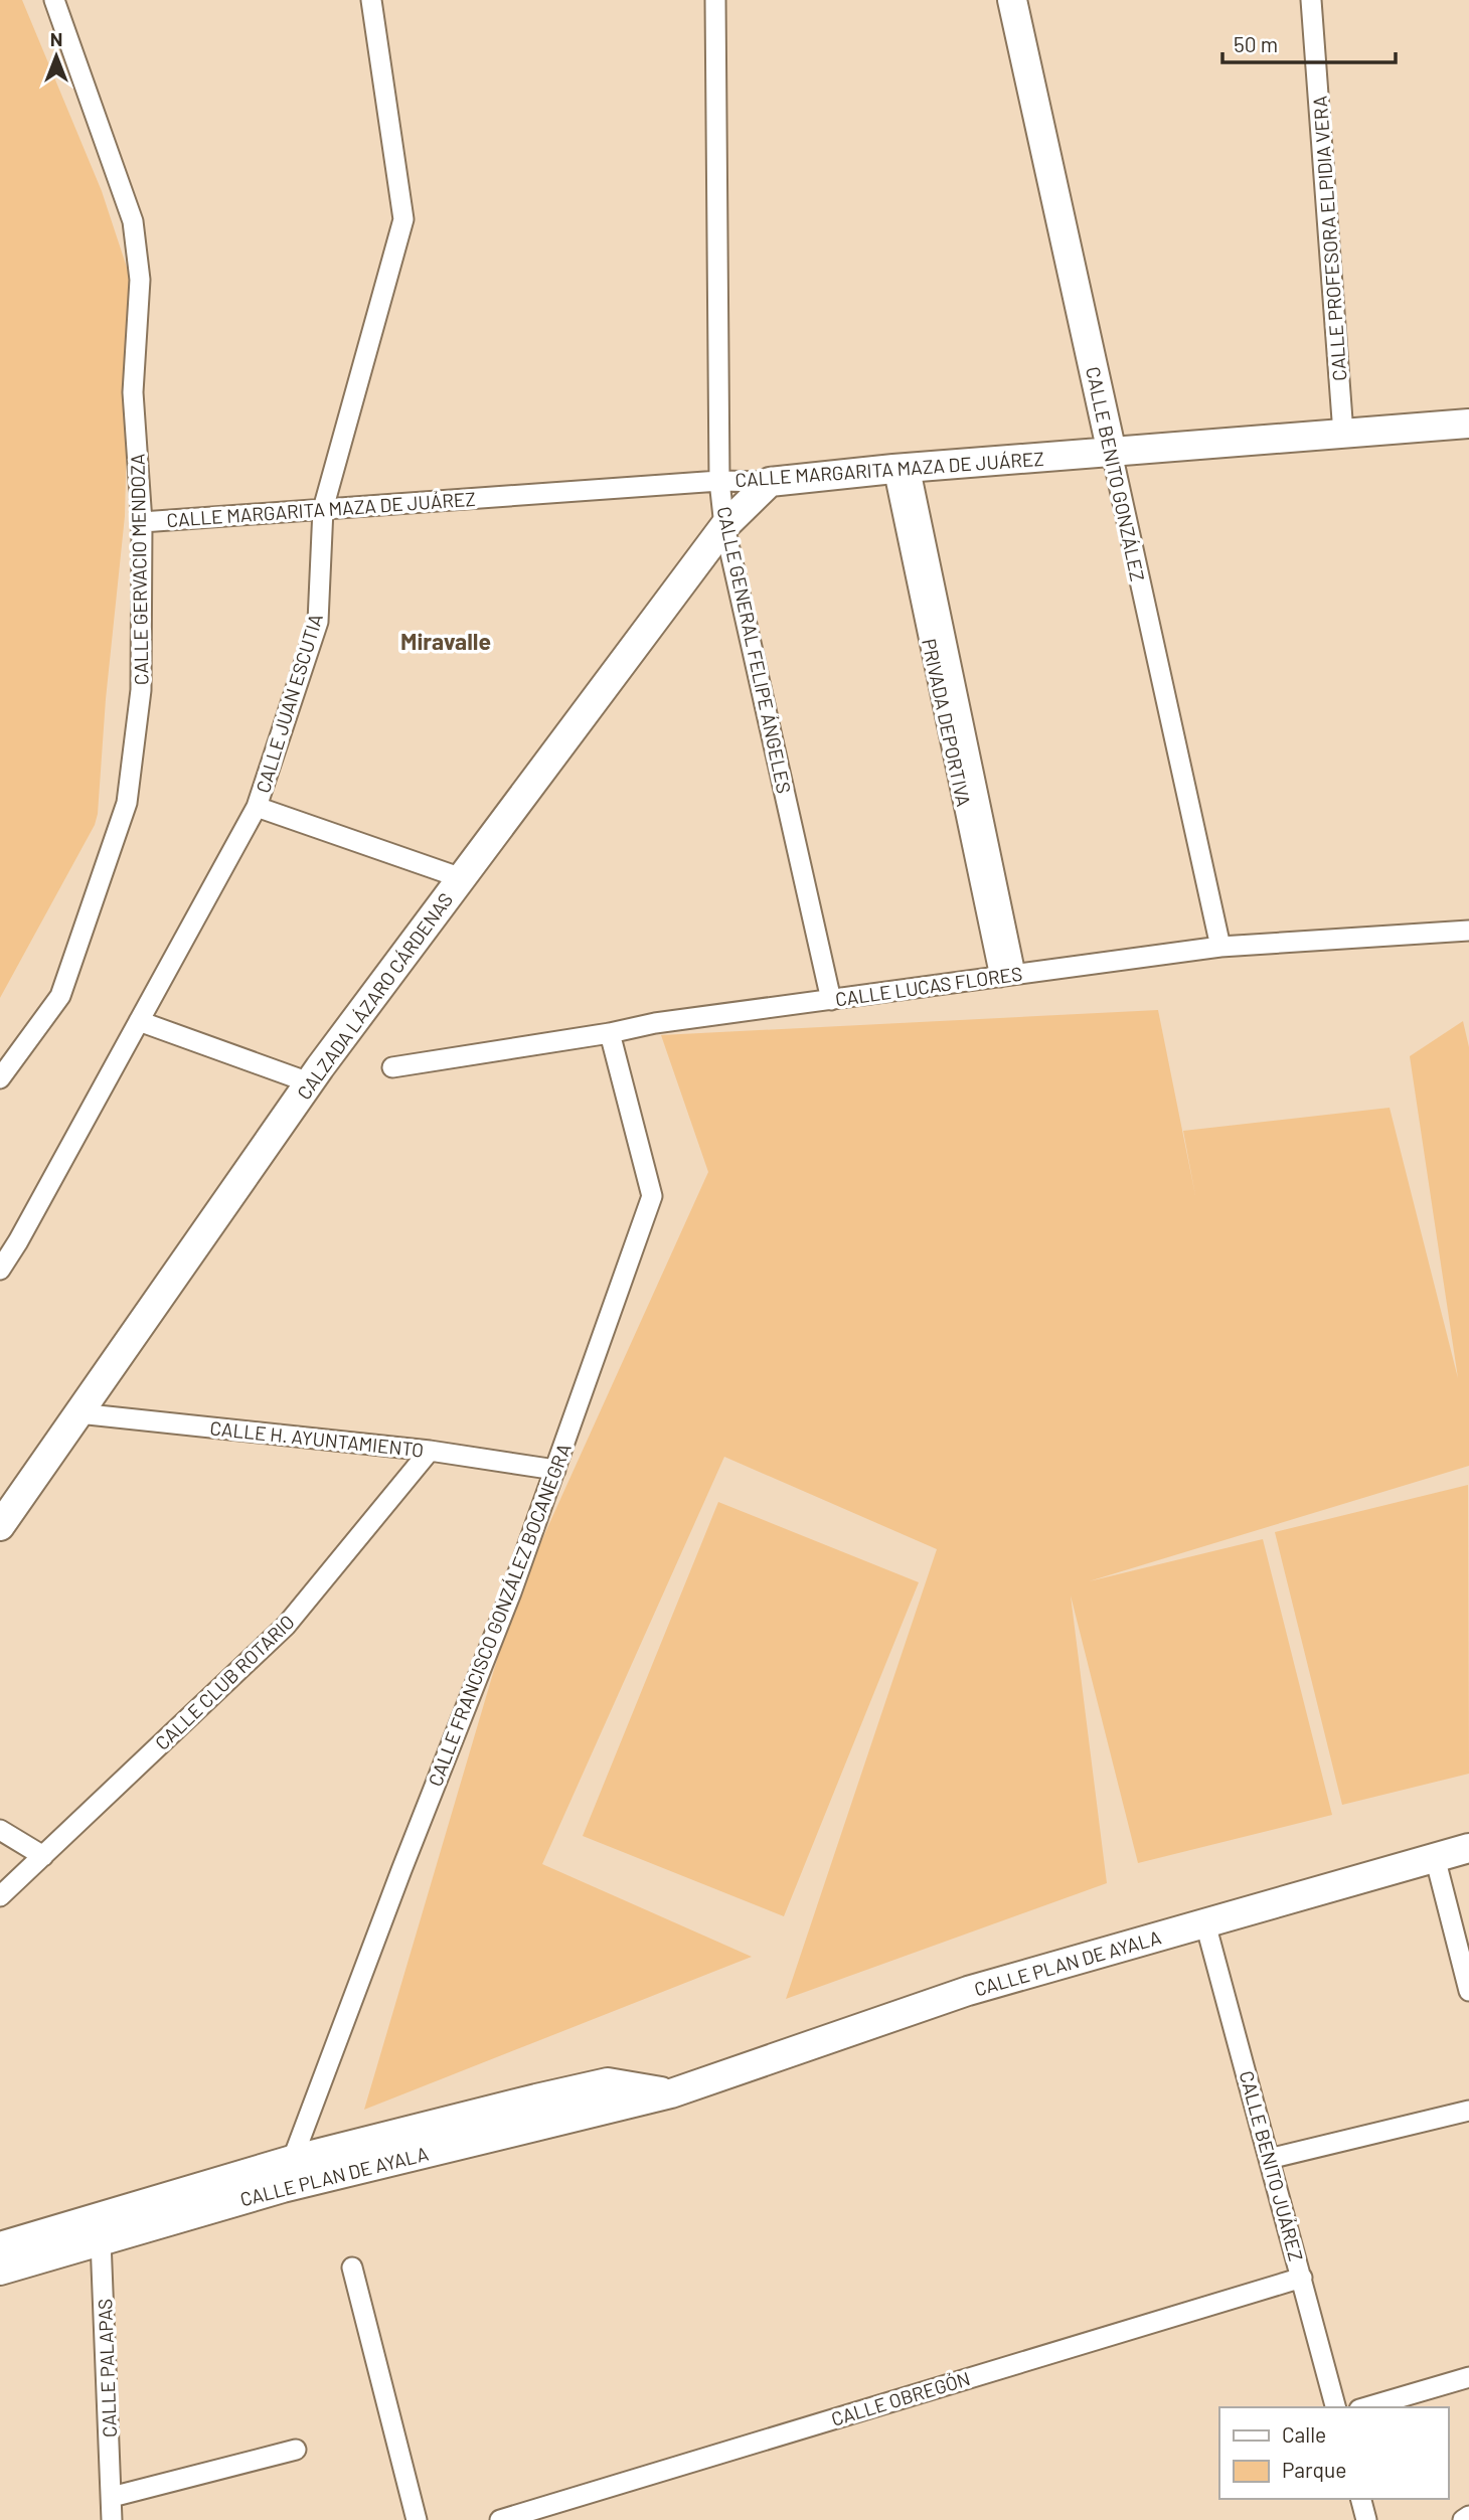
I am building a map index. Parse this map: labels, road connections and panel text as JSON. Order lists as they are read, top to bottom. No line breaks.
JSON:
{"streets":{"street":["CALLE PROFESORA ELPIDIA VERA","CALLE MARGARITA MAZA DE JUÁREZ","CALLE BENITO GONZÁLEZ","CALLE GERVACIO MENDOZA","CALLE GENERAL FELIPE ÁNGELES","CALLE JUAN ESCUTIA","PRIVADA DEPORTIVA","CALLE LUCAS FLORES","CALZADA LÁZARO CÁRDENAS","CALLE H. AYUNTAMIENTO","CALLE FRANCISCO GONZÁLEZ BOCANEGRA","CALLE CLUB ROTARIO","CALLE PLAN DE AYALA","CALLE BENITO JUÁREZ","CALLE PALAPAS","CALLE OBREGÓN"]},"crossings":[["CALLE PROFESORA ELPIDIA VERA","CALLE MARGARITA MAZA DE JUÁREZ"],["CALLE MARGARITA MAZA DE JUÁREZ","CALLE BENITO GONZÁLEZ"],["CALLE MARGARITA MAZA DE JUÁREZ","CALLE GERVACIO MENDOZA"],["CALLE MARGARITA MAZA DE JUÁREZ","CALLE GENERAL FELIPE ÁNGELES"],["CALLE MARGARITA MAZA DE JUÁREZ","CALLE JUAN ESCUTIA"],["CALLE MARGARITA MAZA DE JUÁREZ","PRIVADA DEPORTIVA"],["CALLE MARGARITA MAZA DE JUÁREZ","CALZADA LÁZARO CÁRDENAS"],["CALLE BENITO GONZÁLEZ","CALLE LUCAS FLORES"],["CALLE GENERAL FELIPE ÁNGELES","CALLE LUCAS FLORES"],["CALLE GENERAL FELIPE ÁNGELES","CALZADA LÁZARO CÁRDENAS"],["PRIVADA DEPORTIVA","CALLE LUCAS FLORES"],["CALLE LUCAS FLORES","CALLE FRANCISCO GONZÁLEZ BOCANEGRA"],["CALZADA LÁZARO CÁRDENAS","CALLE H. AYUNTAMIENTO"],["CALLE H. AYUNTAMIENTO","CALLE FRANCISCO GONZÁLEZ BOCANEGRA"],["CALLE H. AYUNTAMIENTO","CALLE CLUB ROTARIO"],["CALLE FRANCISCO GONZÁLEZ BOCANEGRA","CALLE PLAN DE AYALA"],["CALLE PLAN DE AYALA","CALLE BENITO JUÁREZ"],["CALLE PLAN DE AYALA","CALLE PALAPAS"],["CALLE BENITO JUÁREZ","CALLE OBREGÓN"]],"districts":["Miravalle"],"legend":["Calle","Parque"],"scale_bar":"50 m","north":"top"}
